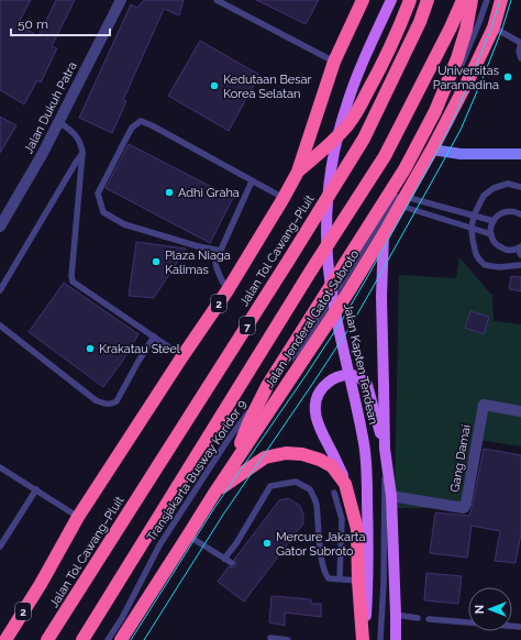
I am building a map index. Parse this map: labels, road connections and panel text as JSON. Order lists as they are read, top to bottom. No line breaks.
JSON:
{"streets":{"highway":["Jalan Tol Cawang–Pluit","2","Jalan Jenderal Gatot Subroto","7"],"main road":["Jalan Kapten Tendean"],"street":["Jalan Dukuh Patra","Gang Damai"],"lane":["Transjakarta Busway Koridor 9"]},"crossings":[["Jalan Jenderal Gatot Subroto","Jalan Kapten Tendean"],["Jalan Jenderal Gatot Subroto","Transjakarta Busway Koridor 9"],["Jalan Kapten Tendean","Gang Damai"]],"places":["Universitas Paramadina","Kedutaan Besar Korea Selatan","Adhi Graha","Plaza Niaga Kalimas","Krakatau Steel","Mercure Jakarta Gator Subroto"],"scale_bar":"50 m","north":"left"}
